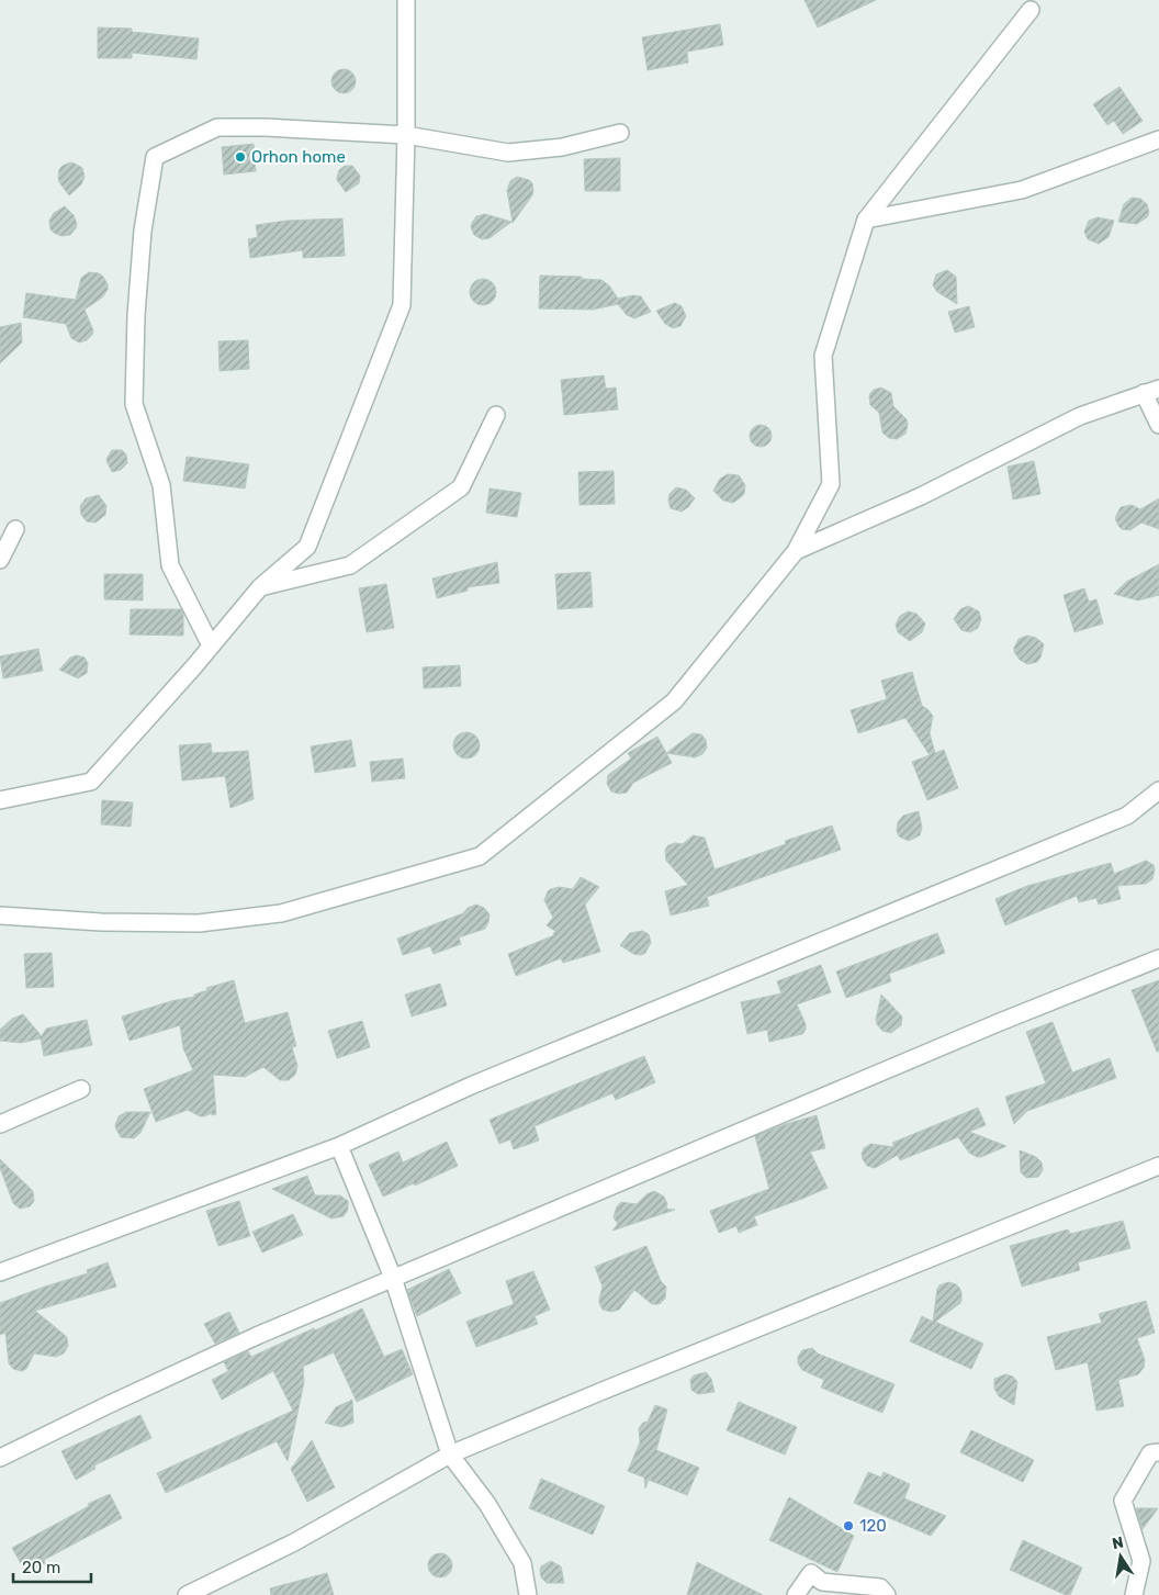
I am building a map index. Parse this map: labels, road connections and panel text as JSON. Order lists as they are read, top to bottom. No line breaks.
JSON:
{"places":["Orhon home","120"],"scale_bar":"20 m","north":"top"}
